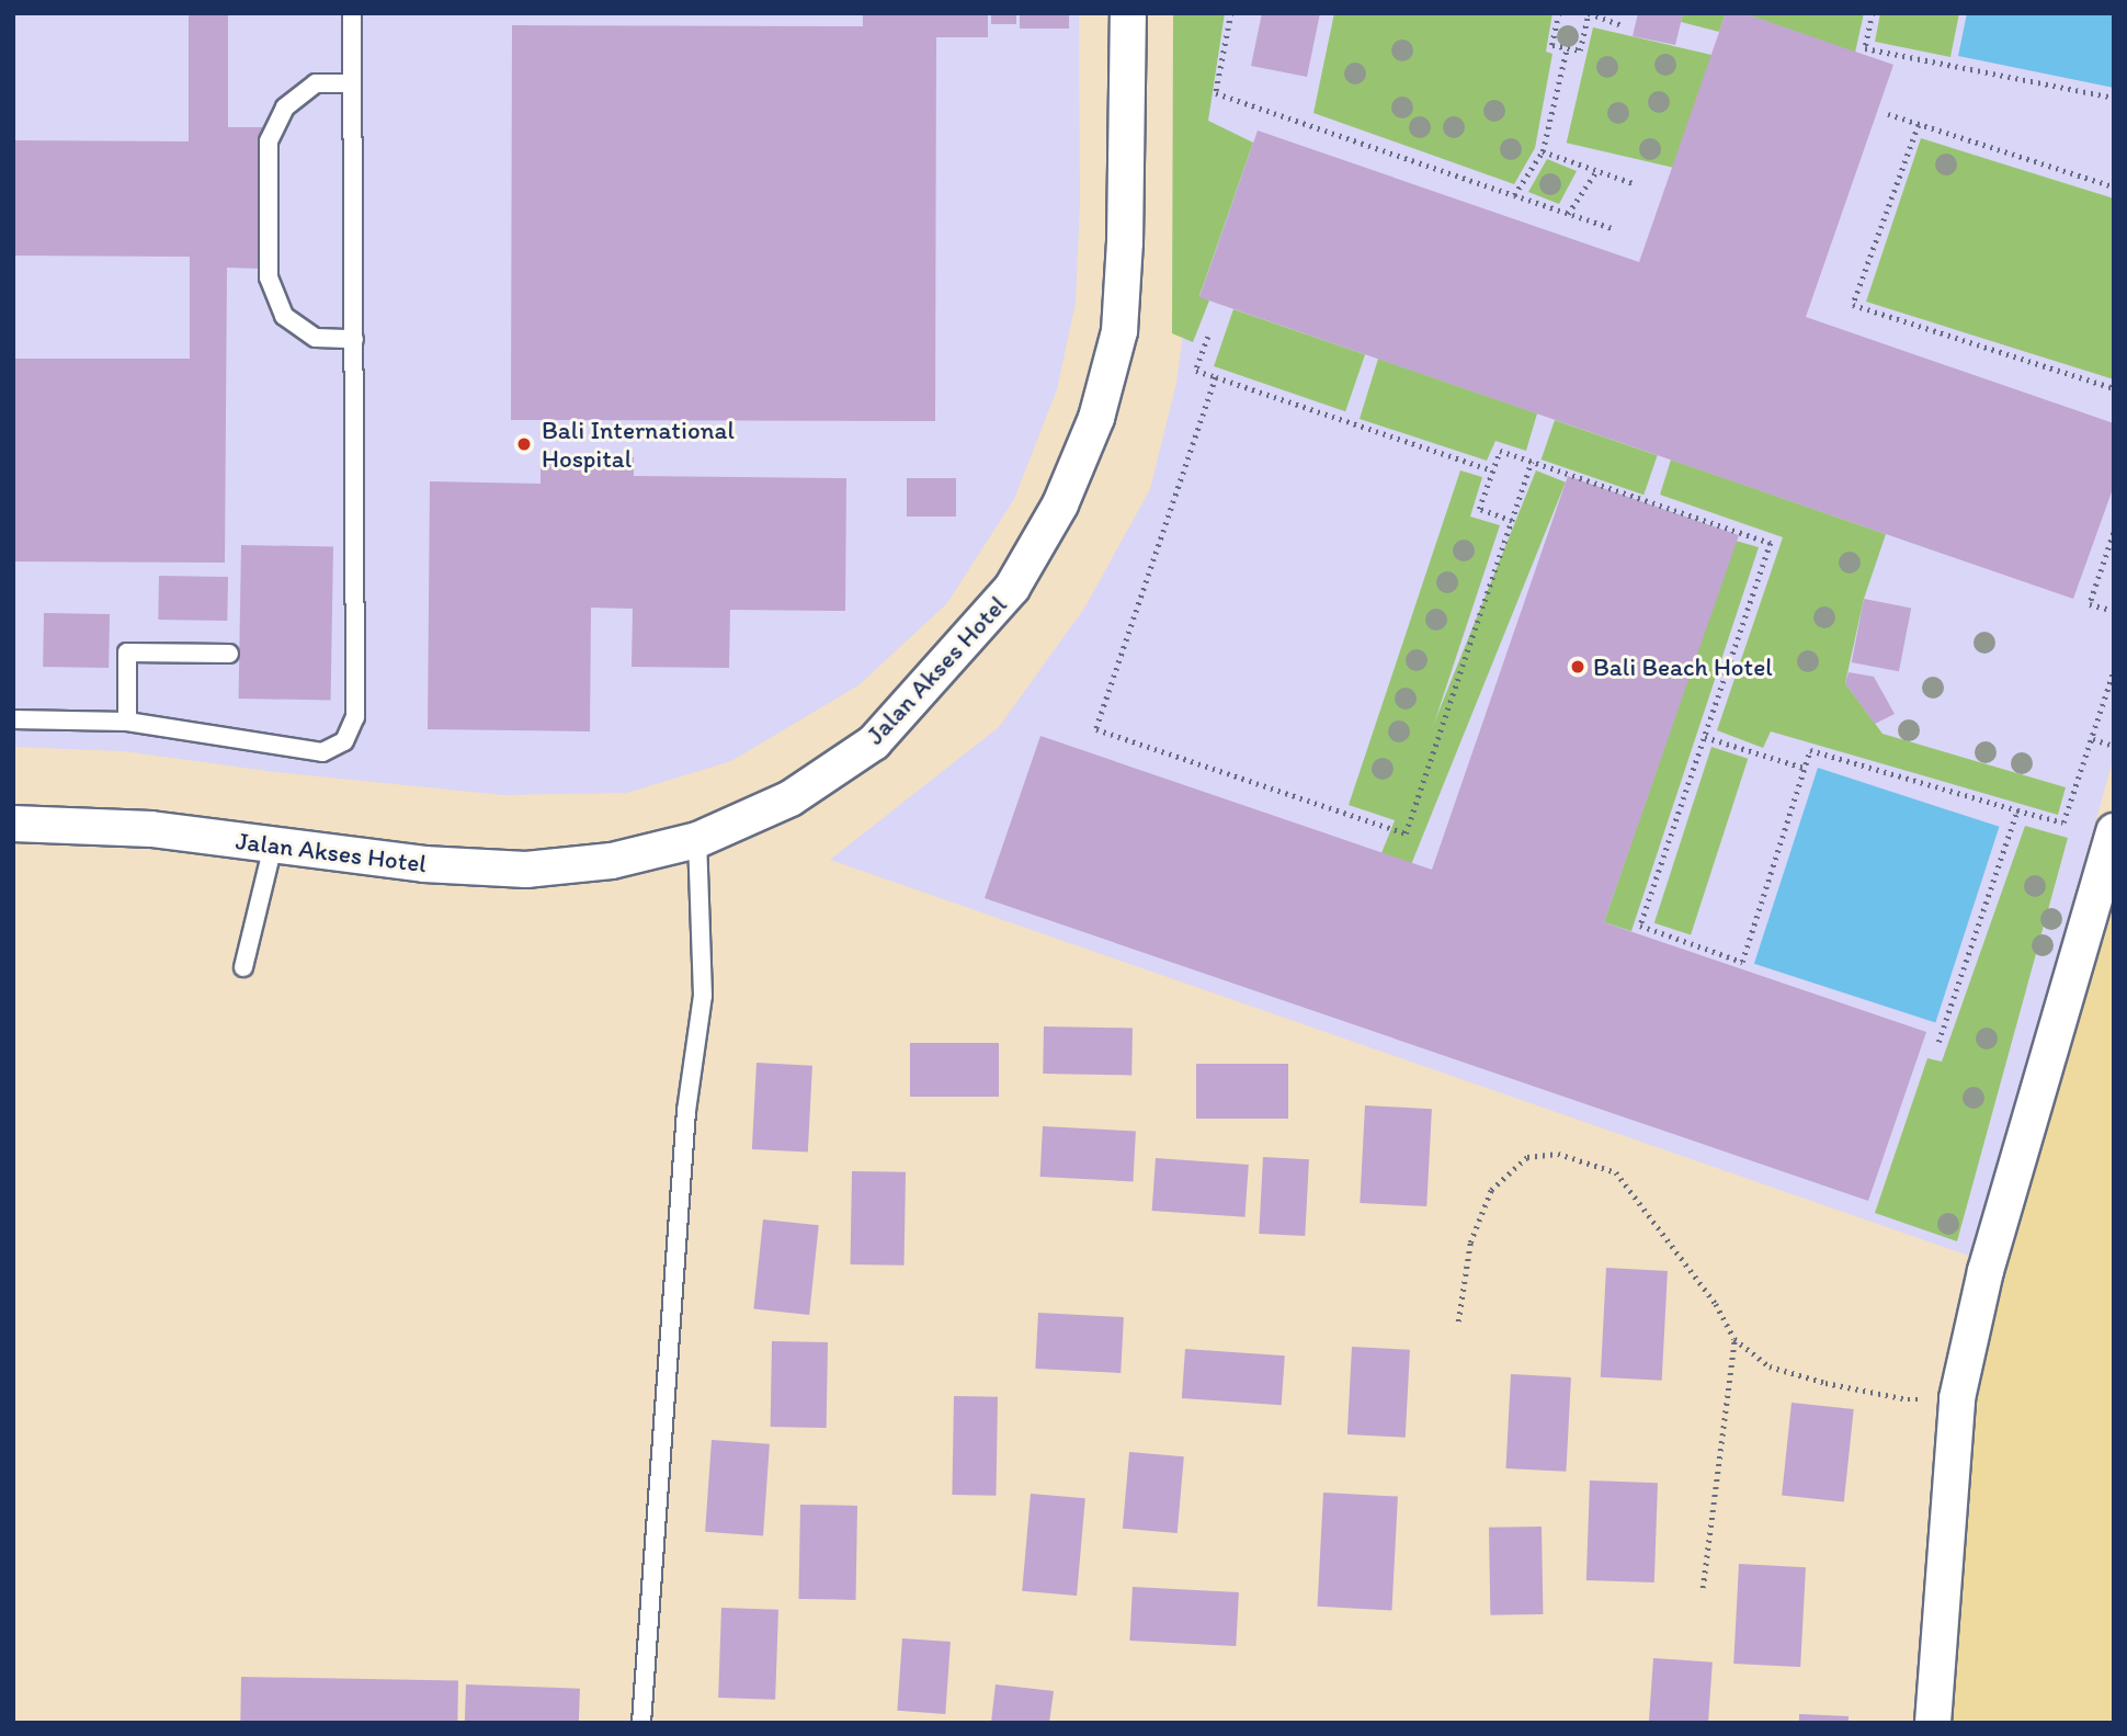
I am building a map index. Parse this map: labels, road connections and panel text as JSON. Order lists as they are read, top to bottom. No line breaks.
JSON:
{"streets":{"street":["Jalan Akses Hotel"]},"places":["Bali International Hospital","Bali Beach Hotel"]}
